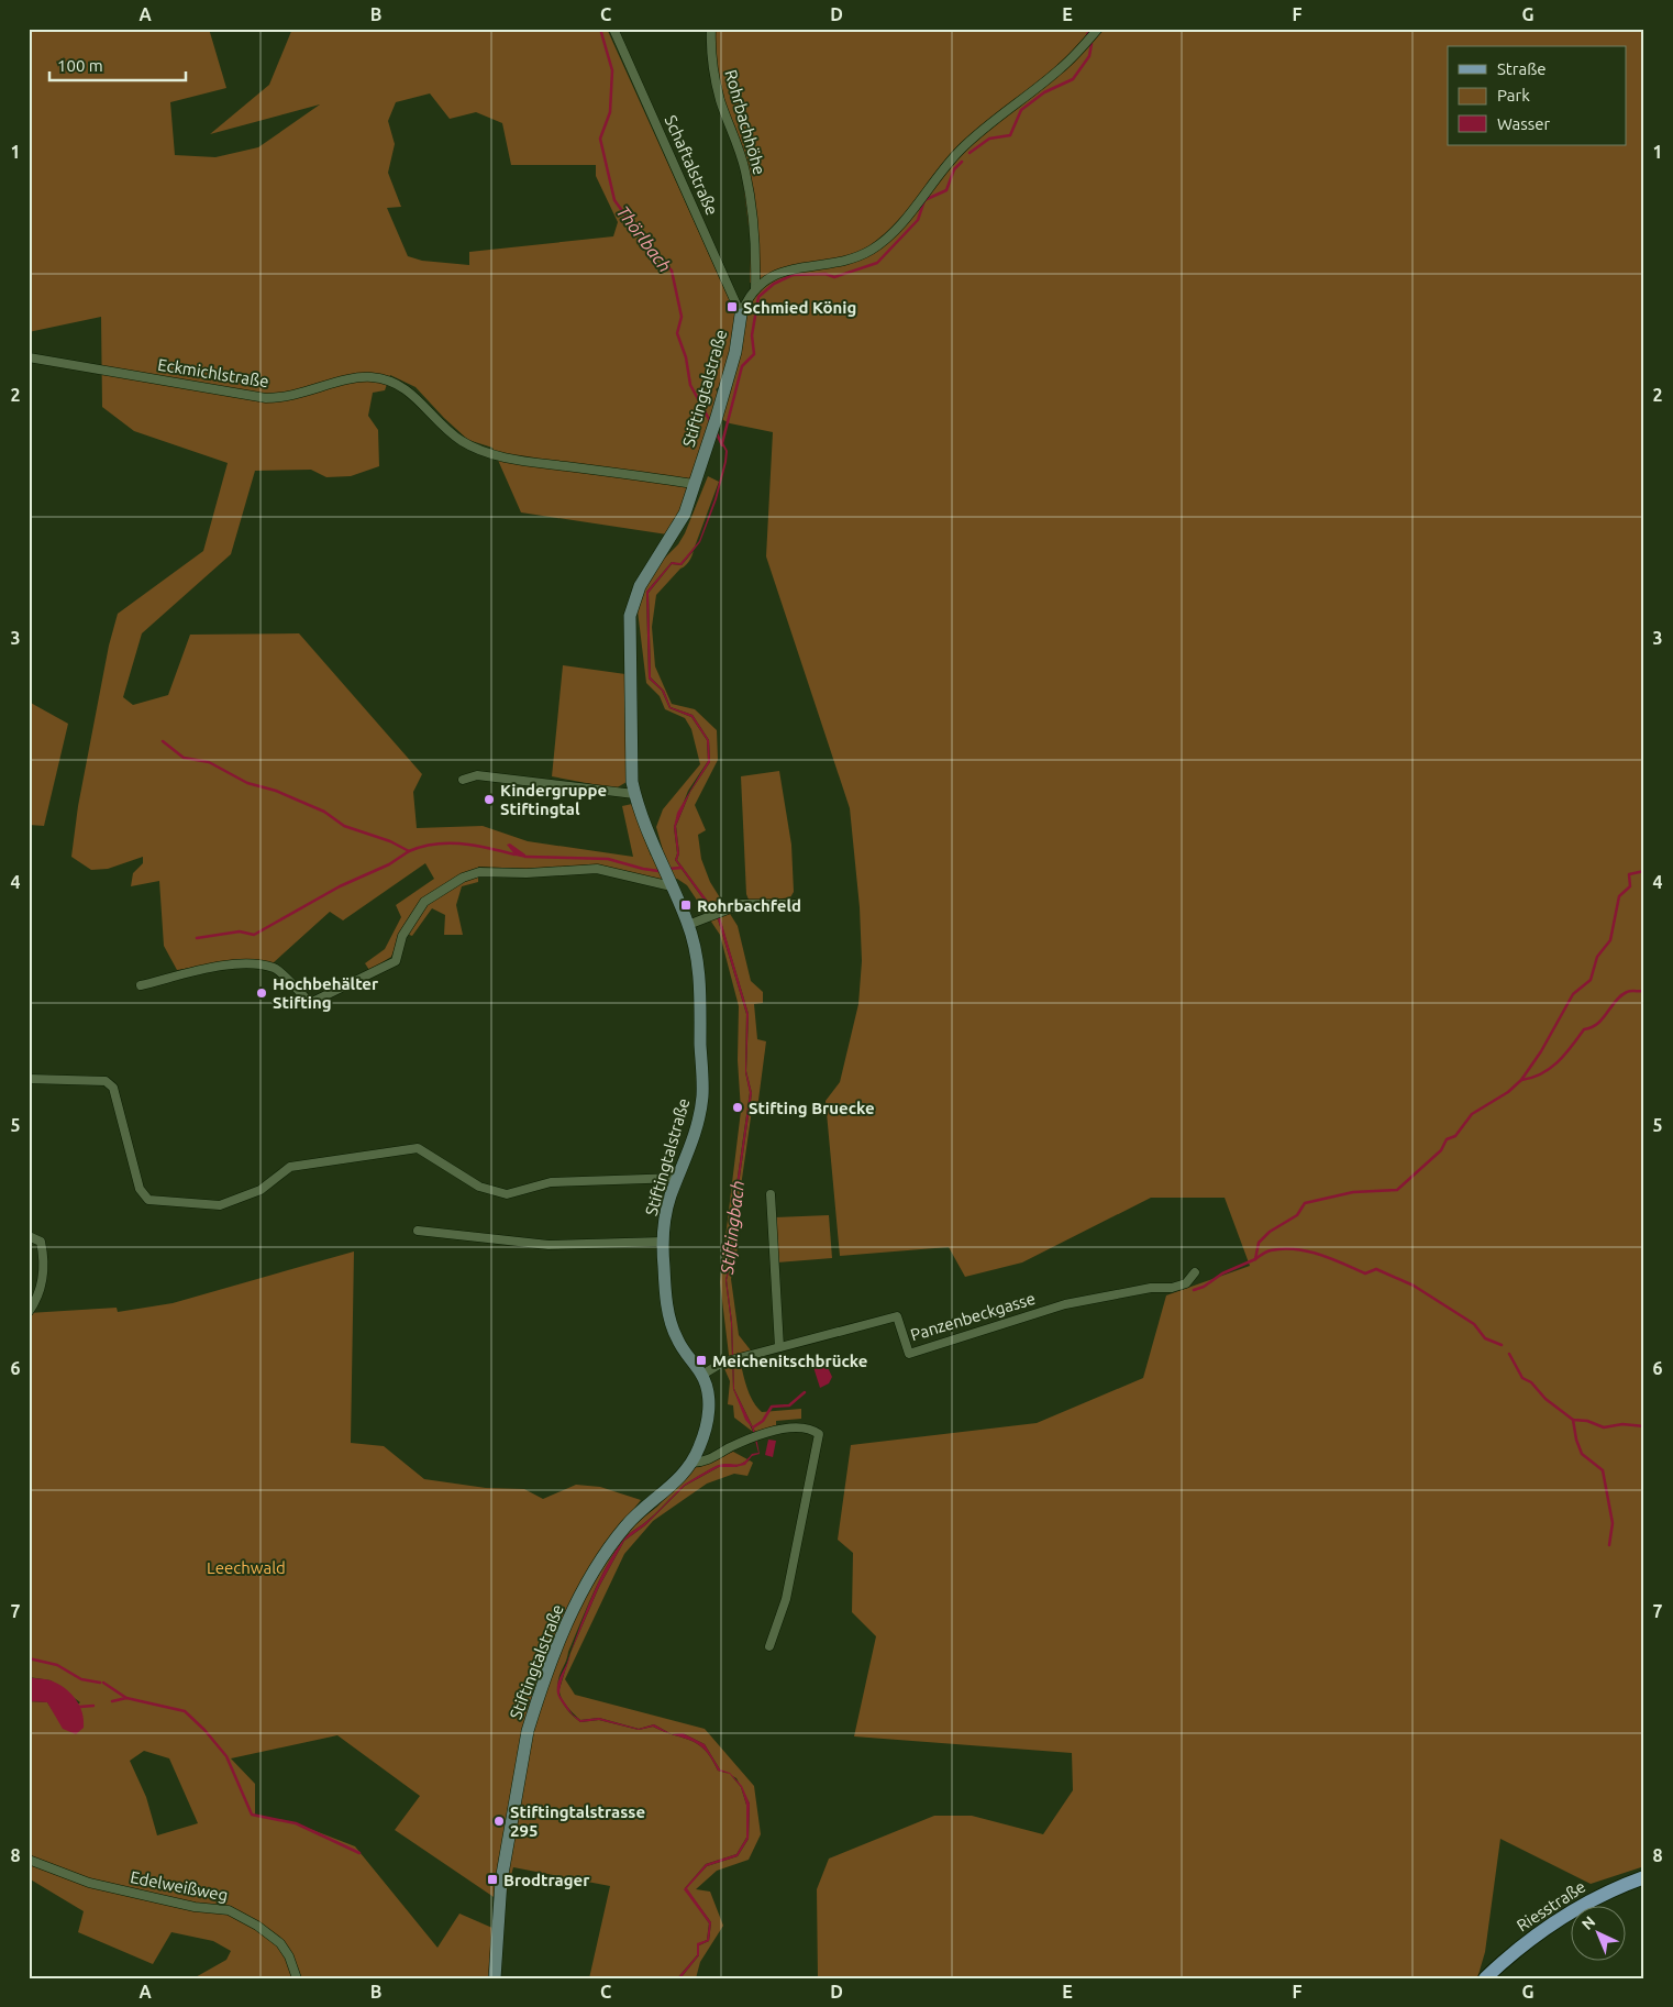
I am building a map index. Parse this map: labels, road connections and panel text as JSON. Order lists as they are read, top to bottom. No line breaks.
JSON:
{"streets":{"main road":["Riesstraße"],"street":["Rohrbachhöhe","Schaftalstraße","Eckmichlstraße","Stiftingtalstraße","Panzenbeckgasse","Edelweißweg"]},"crossings":[["Rohrbachhöhe","Stiftingtalstraße"],["Schaftalstraße","Stiftingtalstraße"],["Eckmichlstraße","Stiftingtalstraße"],["Stiftingtalstraße","Panzenbeckgasse"]],"water":["Thörlbach","Stiftingbach"],"parks":["Leechwald"],"places":{"transit":["Schmied König","Rohrbachfeld","Meichenitschbrücke","Brodtrager"],"other":["Kindergruppe Stiftingtal","Hochbehälter Stifting","Stifting Bruecke","Stiftingtalstrasse 295"]},"legend":["Straße","Park","Wasser"],"scale_bar":"100 m","north":"top left","grid":{"columns":["A","B","C","D","E","F","G"],"rows":["1","2","3","4","5","6","7","8"]}}
